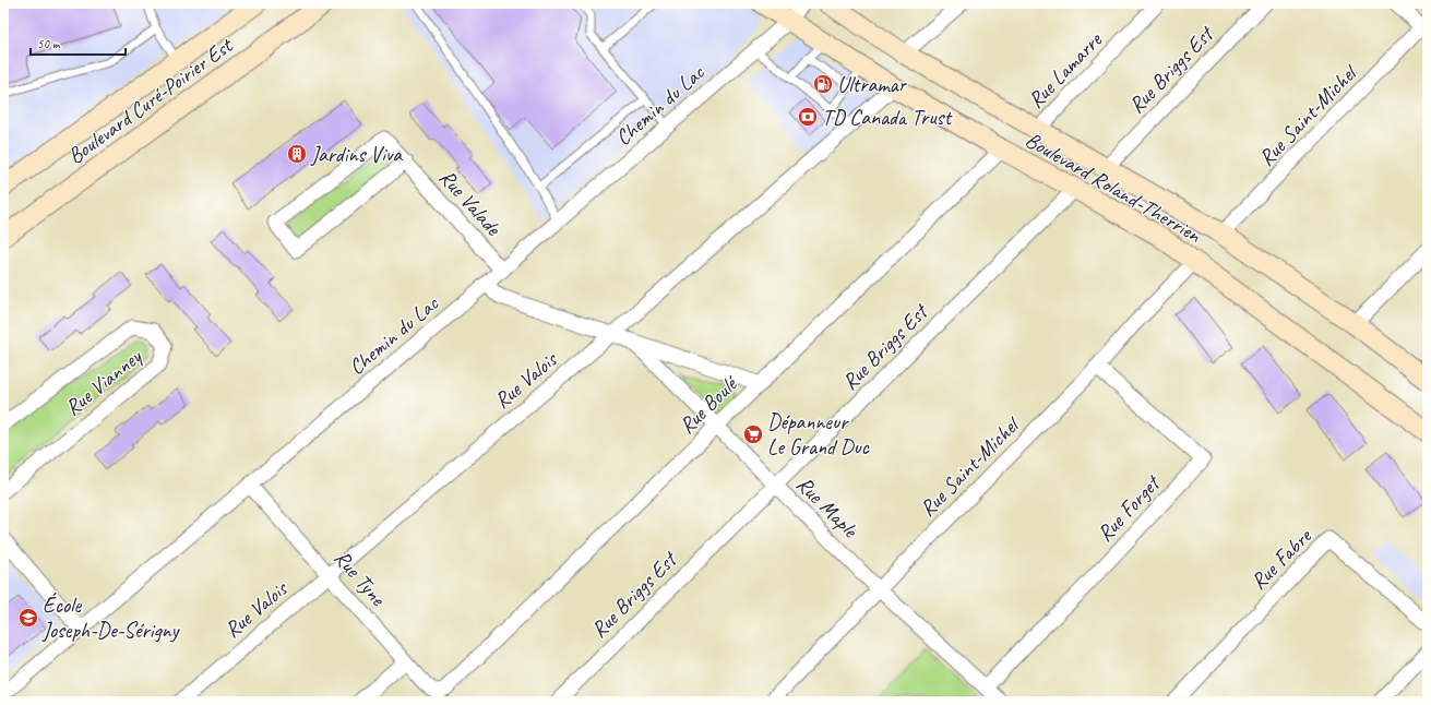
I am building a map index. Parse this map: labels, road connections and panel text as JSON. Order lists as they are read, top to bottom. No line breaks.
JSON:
{"streets":{"main road":["Boulevard Curé-Poirier Est","Boulevard Roland-Therrien"],"street":["Rue Lamarre","Rue Briggs Est","Chemin du Lac","Rue Saint-Michel","Rue Valade","Rue Valois","Rue Vianney","Rue Boulé","Rue Maple","Rue Forget","Rue Fabre","Rue Tyne"]},"crossings":[["Rue Lamarre","Boulevard Roland-Therrien"],["Rue Briggs Est","Boulevard Roland-Therrien"],["Rue Briggs Est","Rue Maple"],["Chemin du Lac","Boulevard Roland-Therrien"],["Chemin du Lac","Rue Valade"],["Chemin du Lac","Rue Maple"],["Chemin du Lac","Rue Tyne"],["Rue Saint-Michel","Boulevard Roland-Therrien"],["Rue Saint-Michel","Rue Maple"],["Rue Saint-Michel","Rue Forget"],["Boulevard Roland-Therrien","Rue Valois"],["Boulevard Roland-Therrien","Rue Boulé"],["Rue Valois","Rue Maple"],["Rue Valois","Rue Tyne"],["Rue Boulé","Rue Maple"],["Rue Boulé","Rue Tyne"],["Rue Maple","Rue Forget"]],"places":{"fuel station":["Ultramar"],"bank":["TD Canada Trust"],"building":["Jardins Viva"],"supermarket":["Dépanneur Le Grand Duc"],"school or university":["École Joseph-De-Sérigny"]},"scale_bar":"50 m"}
